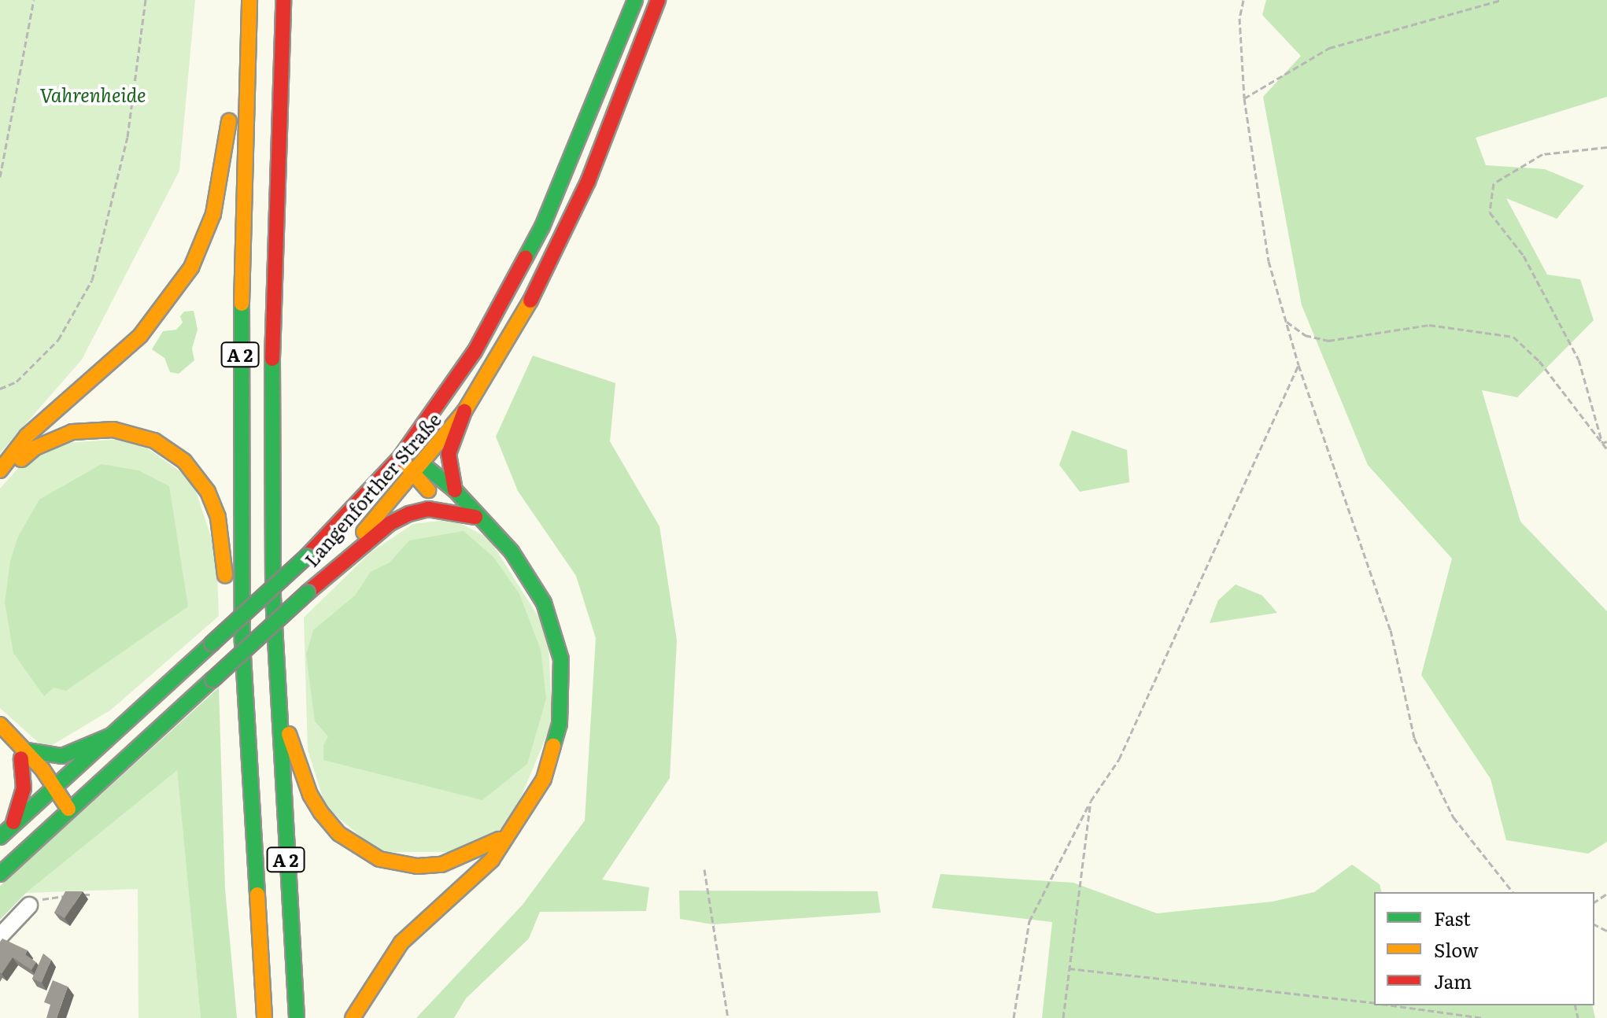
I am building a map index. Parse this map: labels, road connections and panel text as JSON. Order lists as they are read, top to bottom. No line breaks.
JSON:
{"streets":{"main road":["A 2","Langenforther Straße"]},"parks":["Vahrenheide"],"legend":["Fast","Slow","Jam"]}
